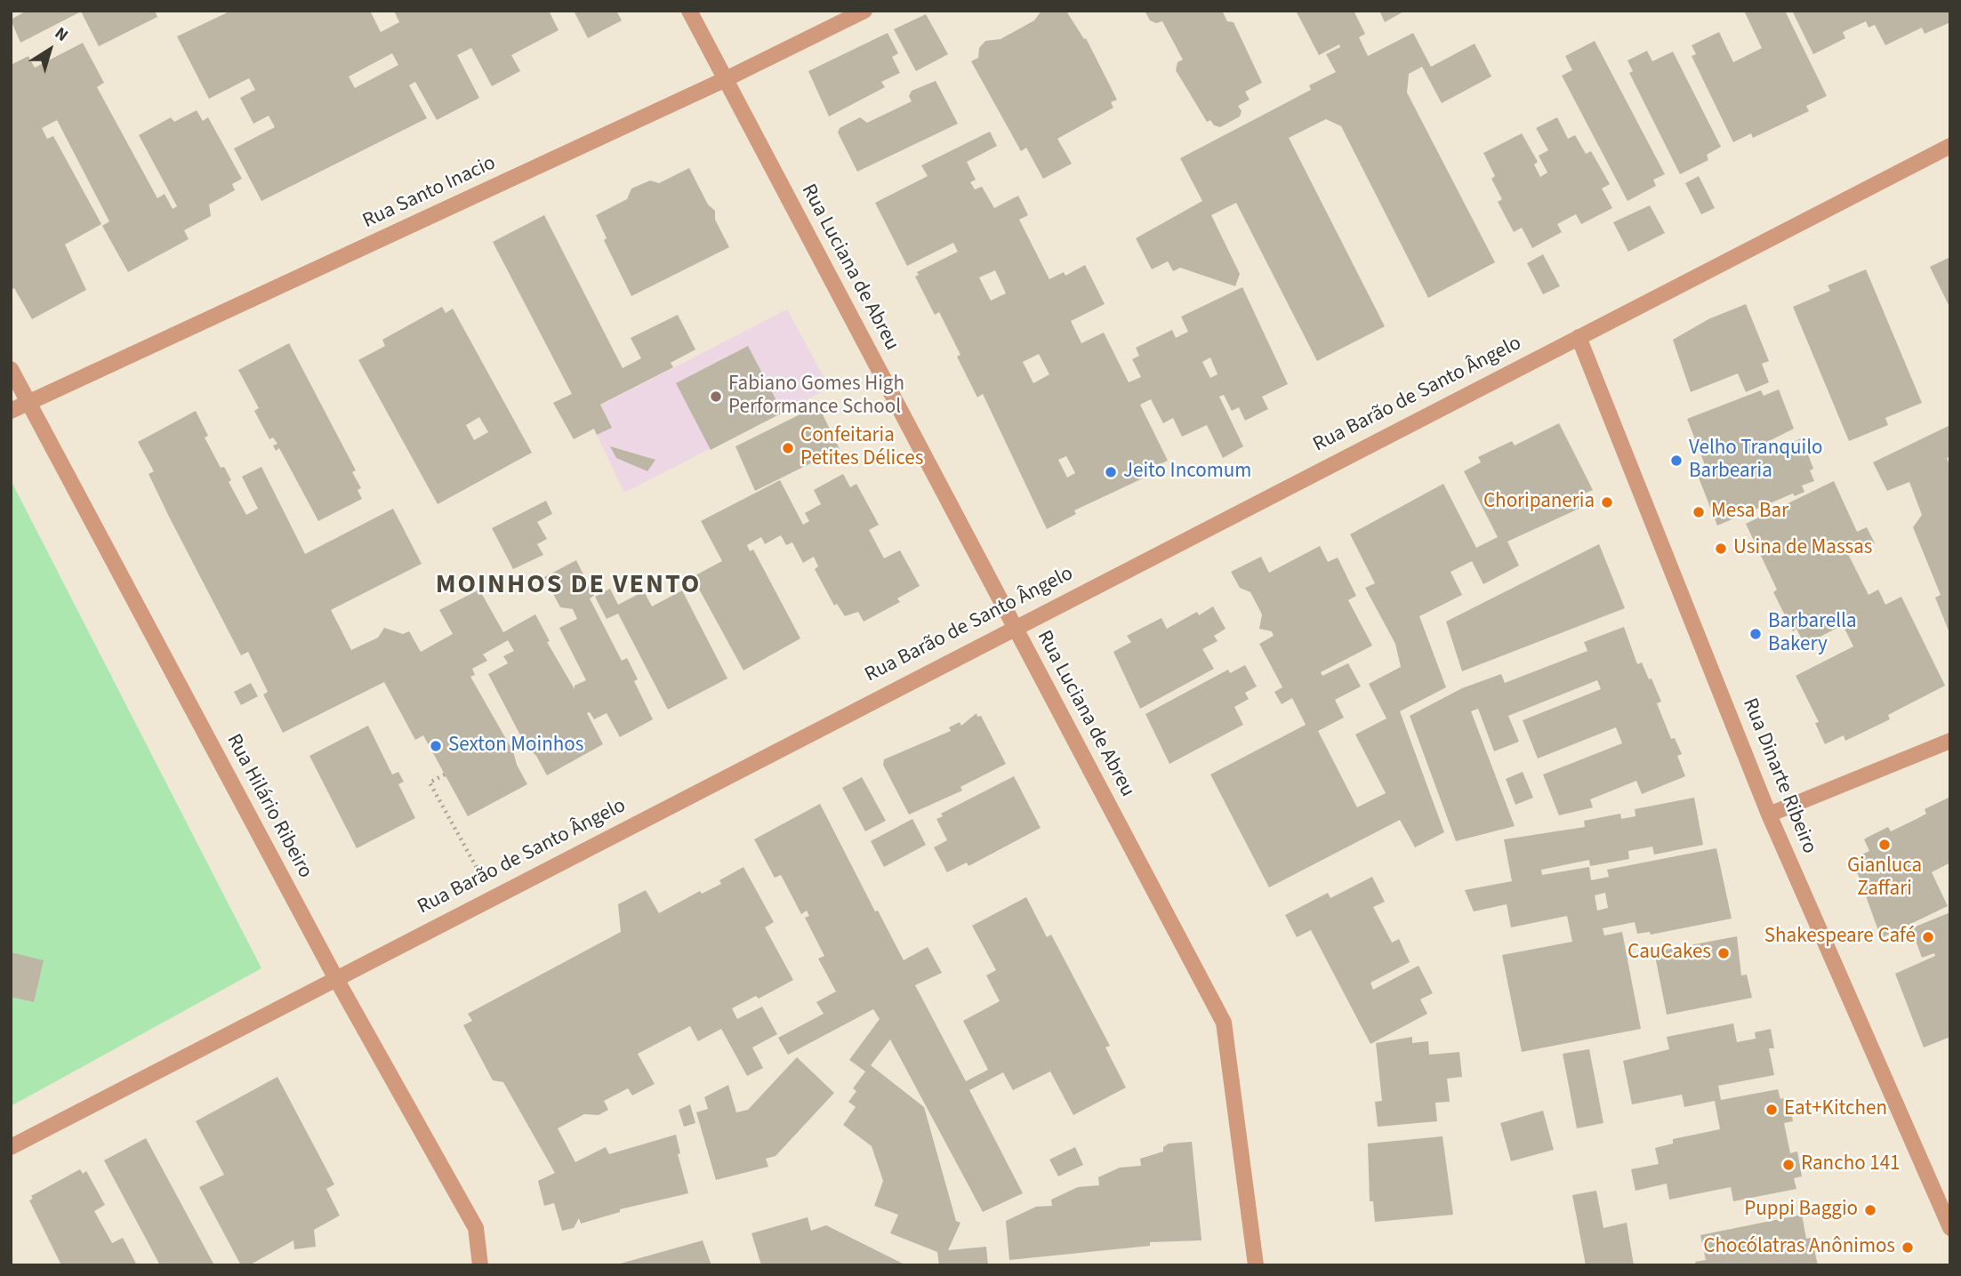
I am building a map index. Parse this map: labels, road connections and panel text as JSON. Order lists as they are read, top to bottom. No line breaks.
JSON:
{"streets":{"street":["Rua Santo Inacio","Rua Luciana de Abreu","Rua Barão de Santo Ângelo","Rua Dinarte Ribeiro","Rua Hilário Ribeiro"]},"crossings":[["Rua Santo Inacio","Rua Luciana de Abreu"],["Rua Santo Inacio","Rua Hilário Ribeiro"],["Rua Luciana de Abreu","Rua Barão de Santo Ângelo"],["Rua Barão de Santo Ângelo","Rua Dinarte Ribeiro"],["Rua Barão de Santo Ângelo","Rua Hilário Ribeiro"]],"districts":["MOINHOS DE VENTO"],"places":["Fabiano Gomes High Performance School","Confeitaria Petites Délices","Velho Tranquilo Barbearia","Jeito Incomum","Choripaneria","Mesa Bar","Usina de Massas","Barbarella Bakery","Sexton Moinhos","Gianluca Zaffari","Shakespeare Café","CauCakes","Eat+Kitchen","Rancho 141","Puppi Baggio","Chocólatras Anônimos"],"north":"top right"}
